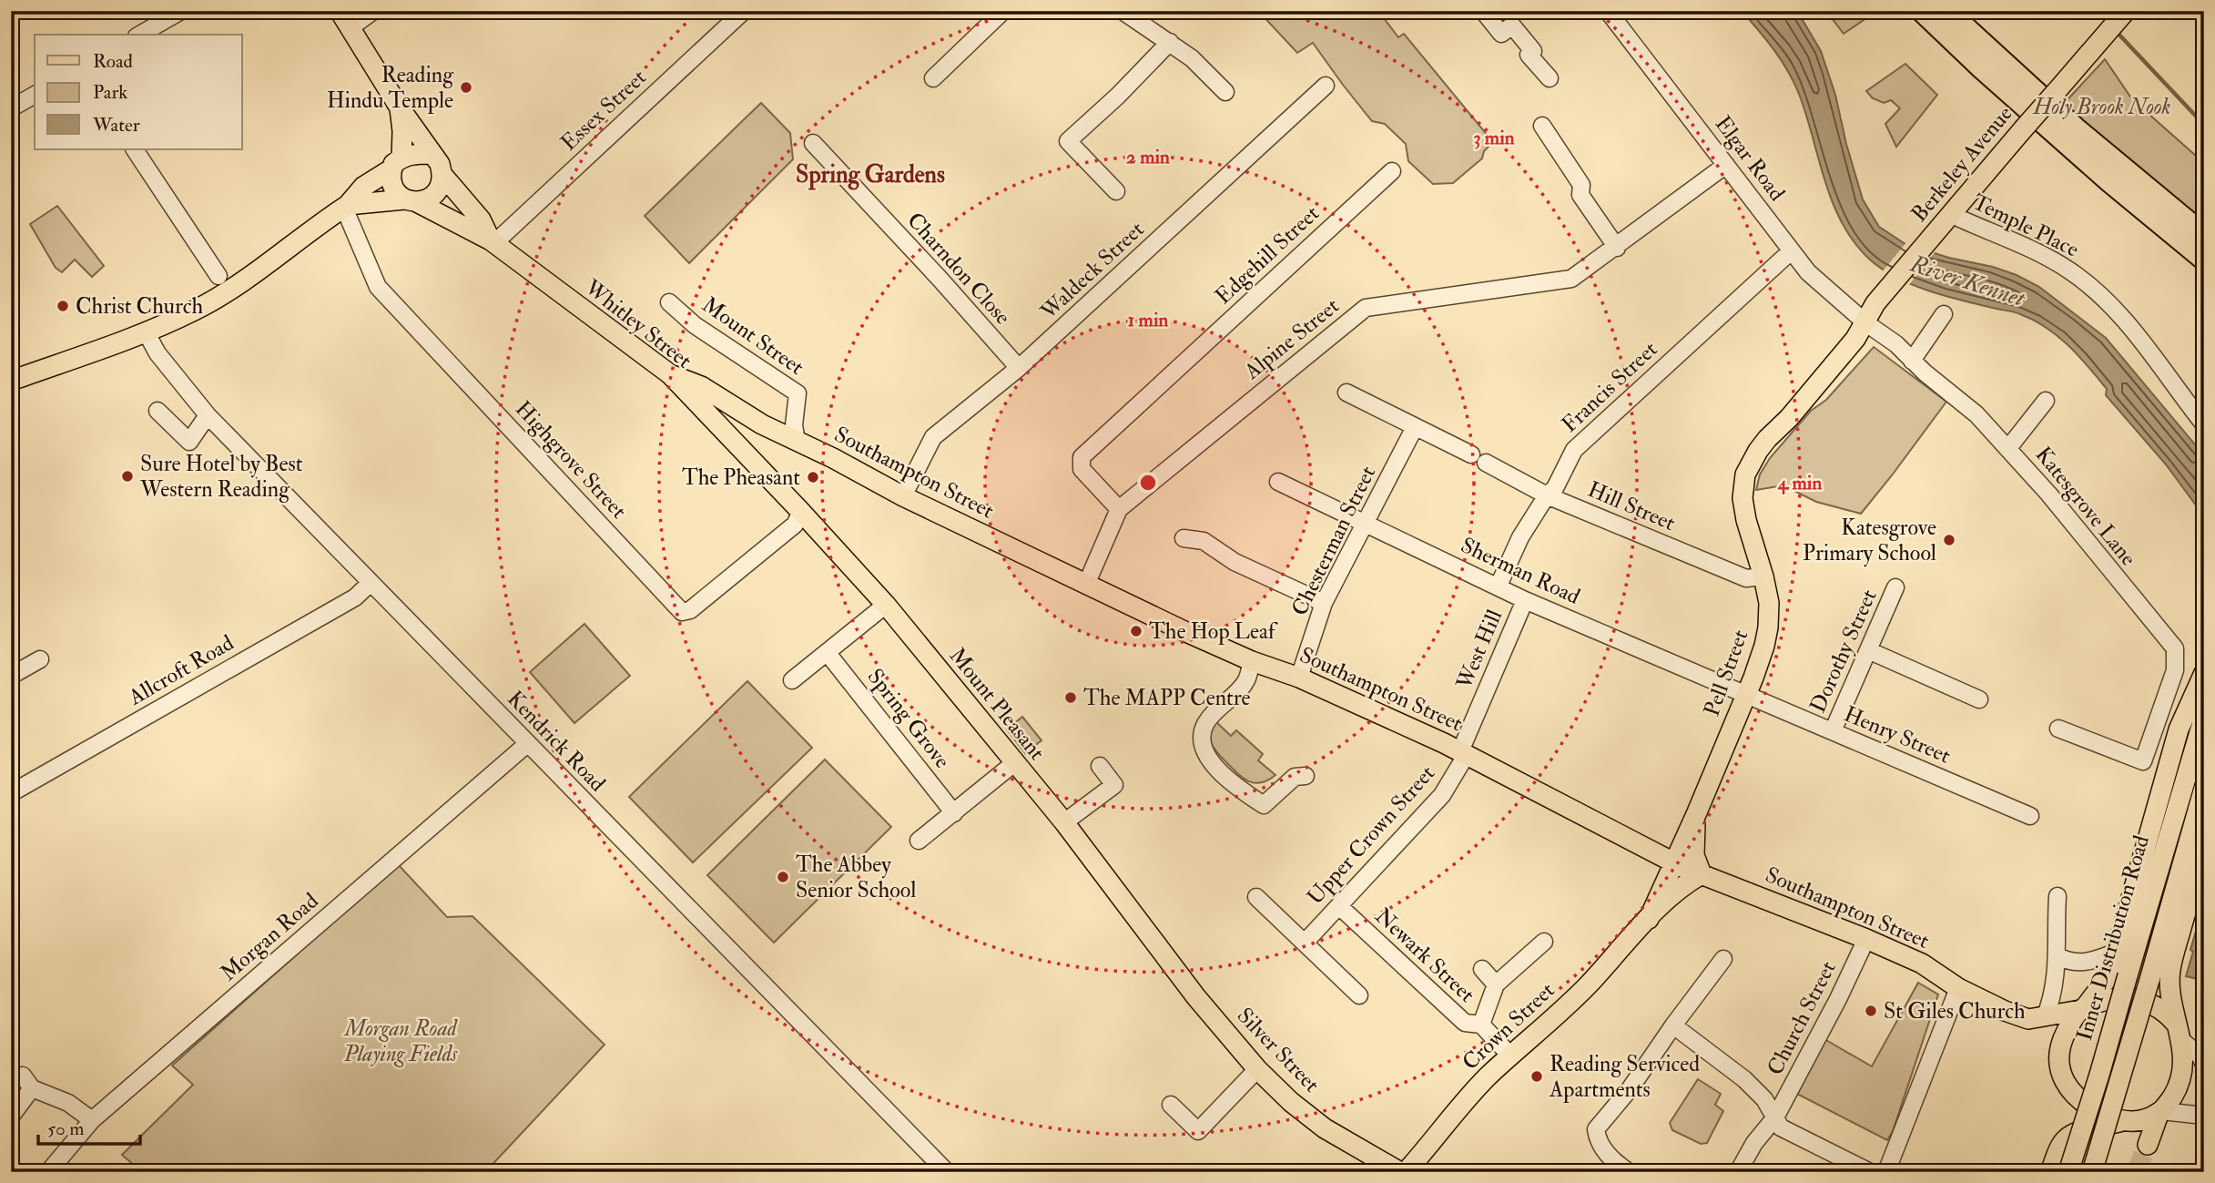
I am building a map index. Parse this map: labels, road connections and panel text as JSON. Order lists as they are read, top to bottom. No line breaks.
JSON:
{"streets":{"main road":["Berkeley Avenue","Whitley Street","Southampton Street","Pell Street","Mount Pleasant","Inner Distribution Road","Crown Street","Silver Street"],"street":["Essex Street","Elgar Road","Temple Place","Edgehill Street","Charndon Close","Waldeck Street","Mount Street","Alpine Street","Francis Street","Highgrove Street","Hill Street","Katesgrove Lane","Chesterman Street","Sherman Road","West Hill","Dorothy Street","Allcroft Road","Spring Grove","Henry Street","Kendrick Road","Upper Crown Street","Morgan Road","Newark Street","Church Street"]},"crossings":[["Essex Street","Whitley Street"],["Elgar Road","Berkeley Avenue"],["Elgar Road","Alpine Street"],["Elgar Road","Francis Street"],["Elgar Road","Katesgrove Lane"],["Elgar Road","Pell Street"],["Berkeley Avenue","Temple Place"],["Berkeley Avenue","Katesgrove Lane"],["Berkeley Avenue","Pell Street"],["Edgehill Street","Alpine Street"],["Charndon Close","Waldeck Street"],["Waldeck Street","Southampton Street"],["Whitley Street","Highgrove Street"],["Whitley Street","Southampton Street"],["Whitley Street","Mount Pleasant"],["Mount Street","Southampton Street"],["Alpine Street","Southampton Street"],["Francis Street","Hill Street"],["Francis Street","Sherman Road"],["Highgrove Street","Mount Pleasant"],["Southampton Street","Chesterman Street"],["Southampton Street","West Hill"],["Southampton Street","Pell Street"],["Southampton Street","Upper Crown Street"],["Southampton Street","Church Street"],["Southampton Street","Crown Street"],["Hill Street","Pell Street"],["Katesgrove Lane","Pell Street"],["Chesterman Street","Sherman Road"],["Sherman Road","West Hill"],["Sherman Road","Pell Street"],["Sherman Road","Henry Street"],["West Hill","Upper Crown Street"],["Dorothy Street","Henry Street"],["Allcroft Road","Kendrick Road"],["Pell Street","Henry Street"],["Pell Street","Crown Street"],["Mount Pleasant","Silver Street"],["Kendrick Road","Morgan Road"],["Upper Crown Street","Newark Street"],["Newark Street","Crown Street"]],"districts":["Spring Gardens"],"water":["River Kennet"],"parks":["Holy Brook Nook","Morgan Road Playing Fields"],"places":["Reading Hindu Temple","Christ Church","Sure Hotel by Best Western Reading","The Pheasant","Katesgrove Primary School","The Hop Leaf","The MAPP Centre","The Abbey Senior School","St Giles Church","Reading Serviced Apartments"],"legend":["Road","Park","Water"],"scale_bar":"50 m","rings":["3 min","2 min","1 min","4 min"]}
